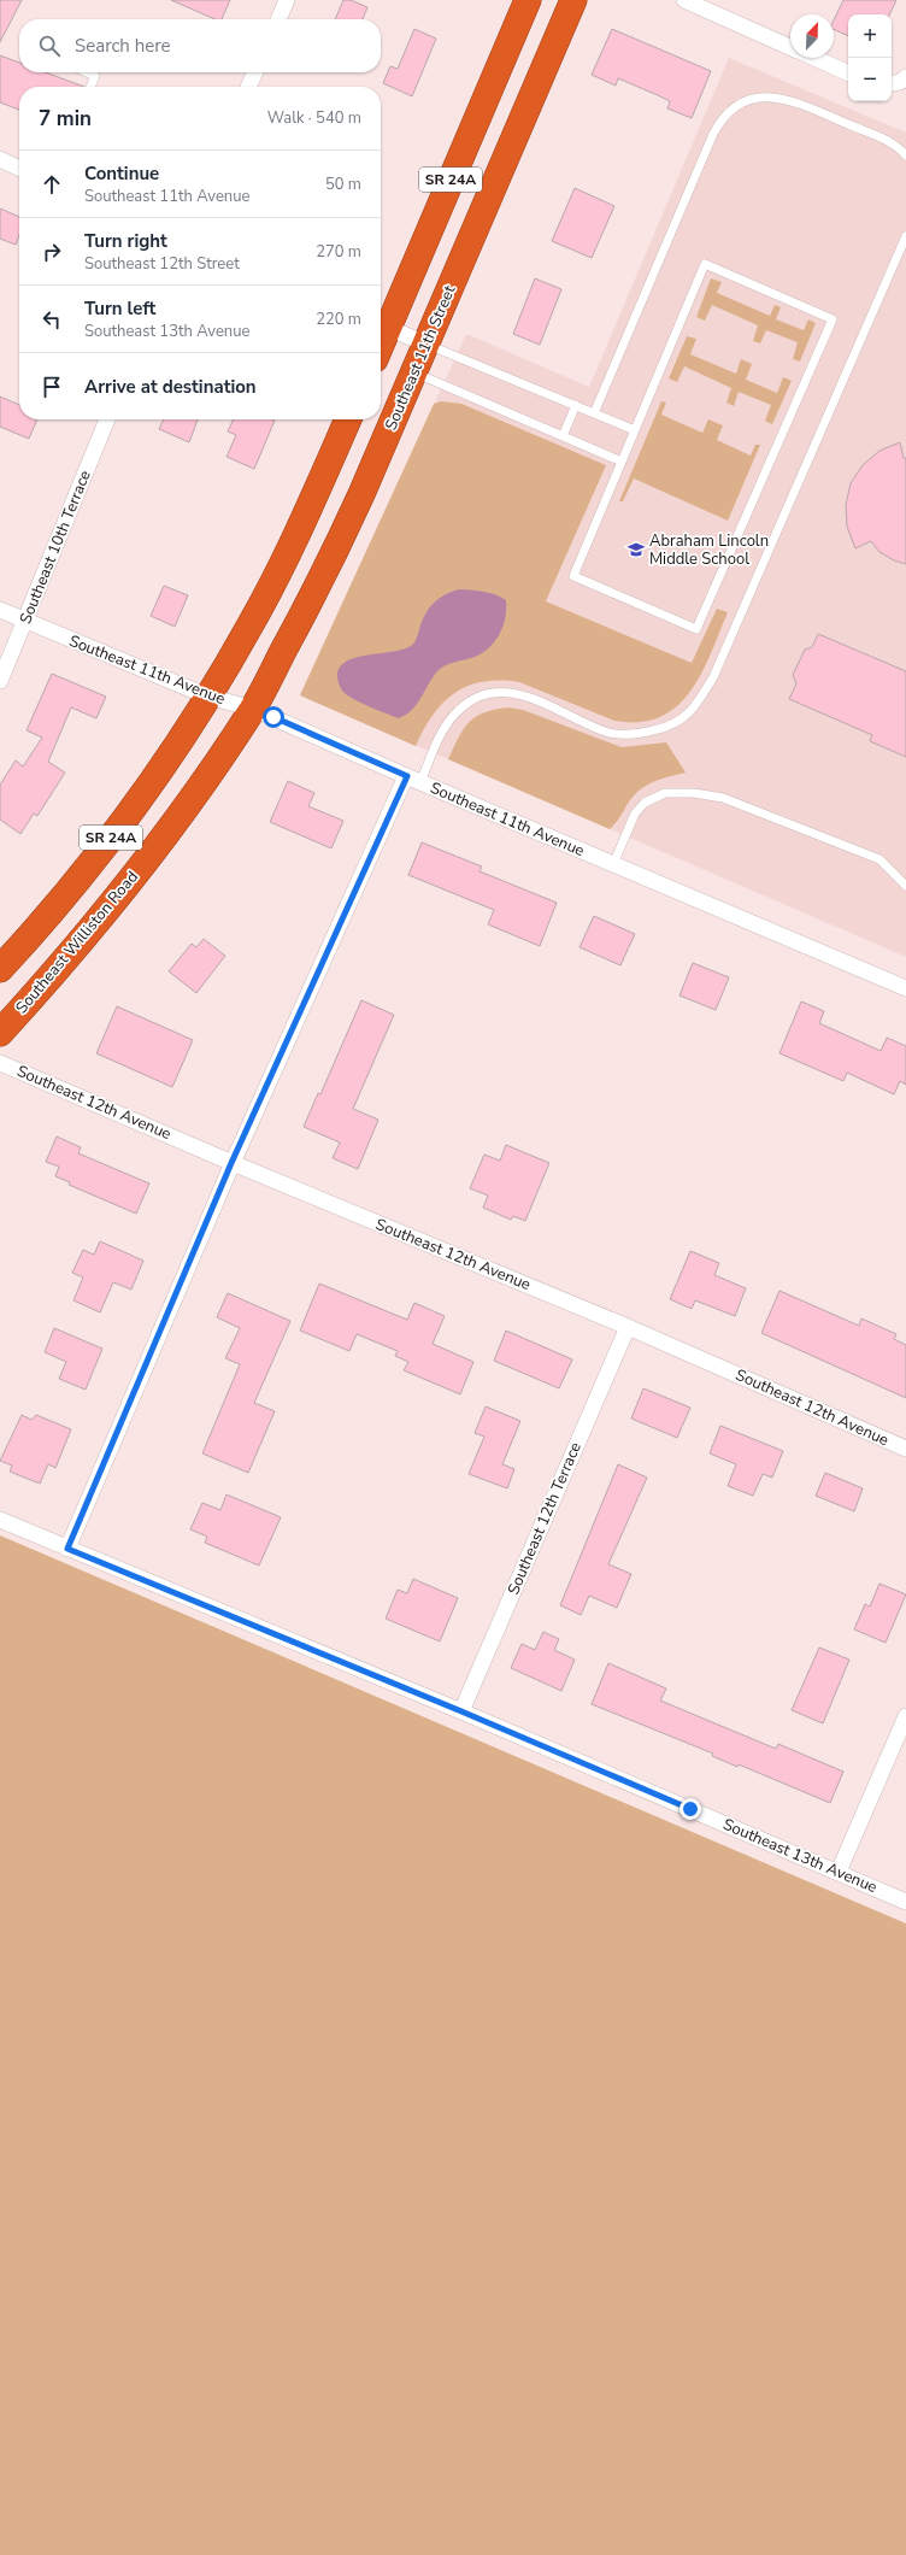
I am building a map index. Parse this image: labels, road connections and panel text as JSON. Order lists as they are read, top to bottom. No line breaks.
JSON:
{"streets":{"highway":["SR 24A","Southeast 11th Street","Southeast Williston Road"],"street":["Southeast 10th Terrace","Southeast 11th Avenue","Southeast 12th Avenue","Southeast 12th Terrace","Southeast 13th Avenue"]},"crossings":[["SR 24A","Southeast 11th Avenue"],["Southeast 11th Street","Southeast 11th Avenue"],["Southeast 11th Street","Southeast Williston Road"],["Southeast 10th Terrace","Southeast 11th Avenue"],["Southeast 11th Avenue","Southeast Williston Road"],["Southeast 12th Avenue","Southeast 12th Terrace"],["Southeast 12th Terrace","Southeast 13th Avenue"]],"places":{"school or university":["Abraham Lincoln Middle School"]},"north":"top right","page":{"map_buttons":["+","−"],"search":"Search here","heading":["7 min","Walk · 540 m"],"list":[["Continue","Southeast 11th Avenue","50 m"],["Turn right","Southeast 12th Street","270 m"],["Turn left","Southeast 13th Avenue","220 m"],"Arrive at destination"]}}
